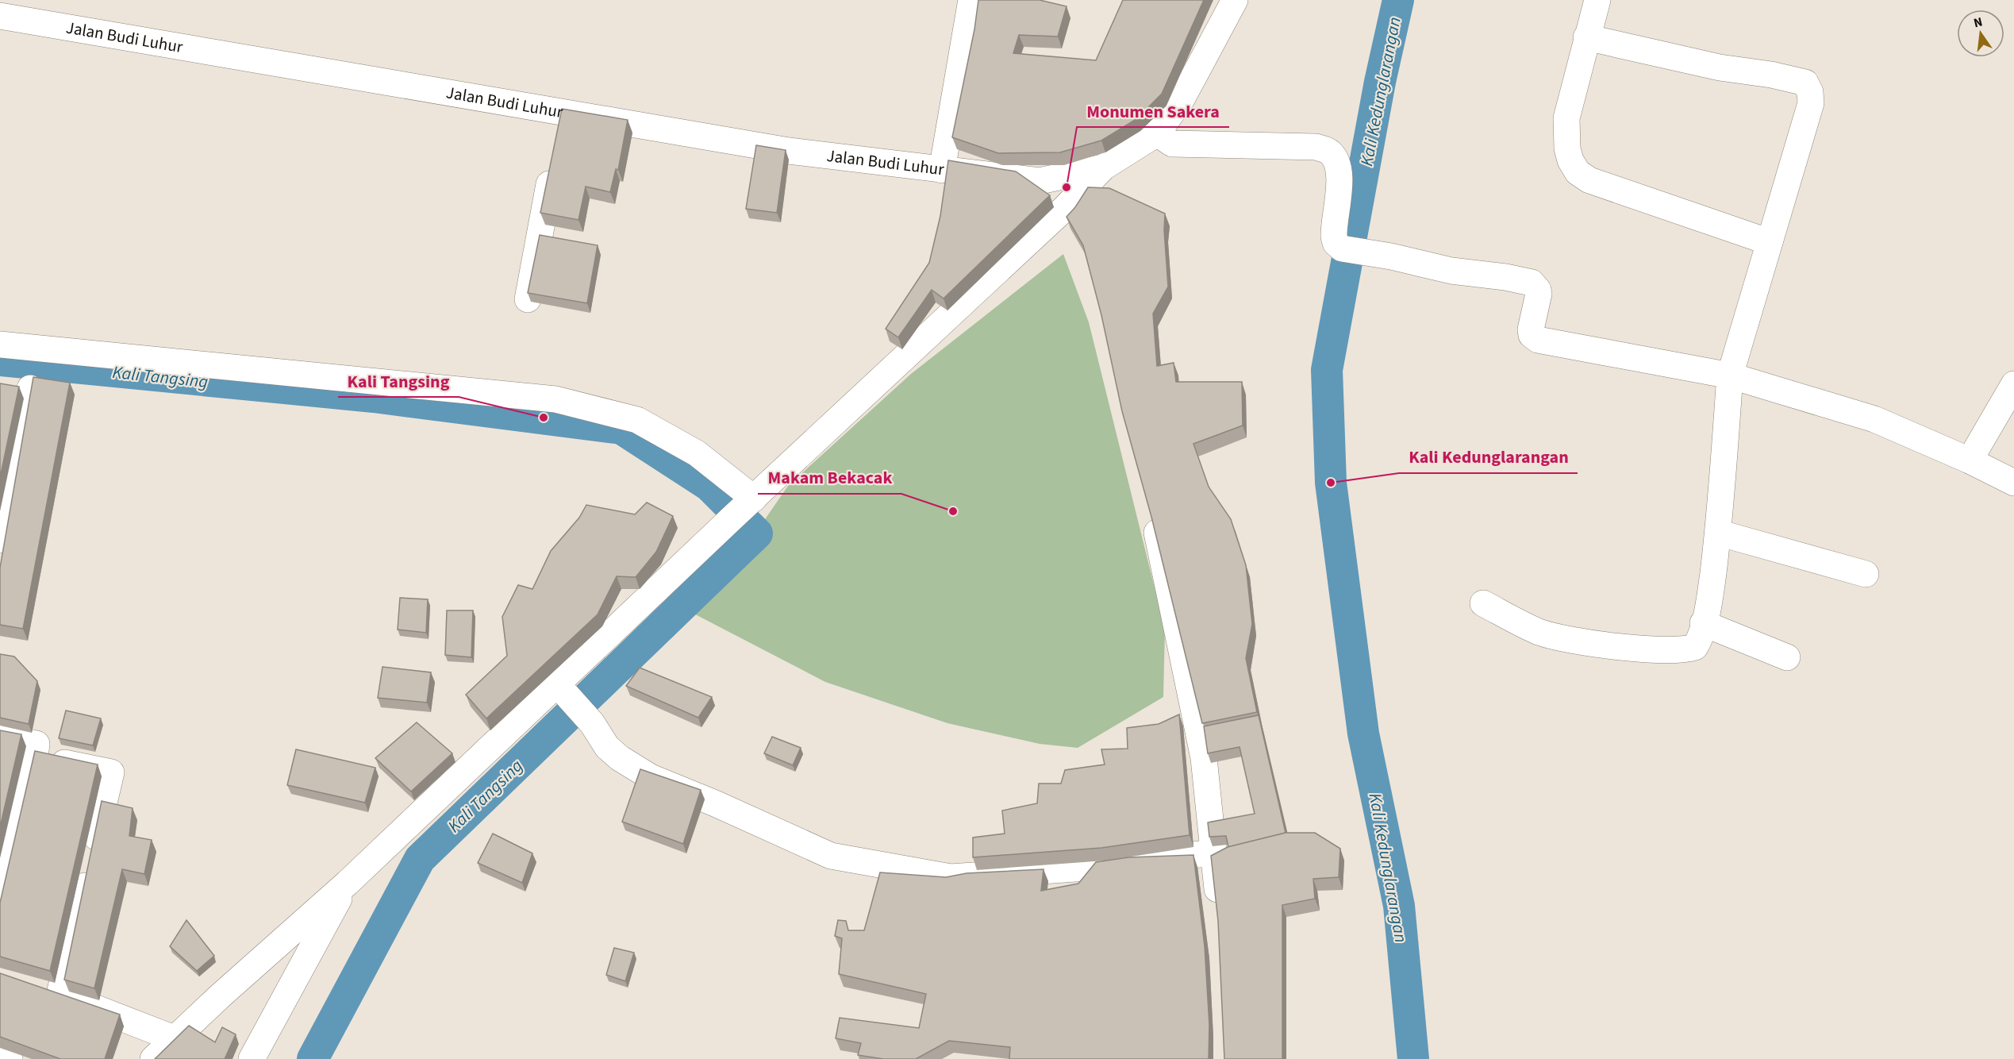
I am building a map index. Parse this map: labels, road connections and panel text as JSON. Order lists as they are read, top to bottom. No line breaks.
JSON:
{"streets":{"street":["Jalan Budi Luhur"]},"water":["Kali Kedunglarangan","Kali Tangsing"],"places":["Monumen Sakera","Kali Tangsing","Kali Kedunglarangan","Makam Bekacak"],"north":"top"}
